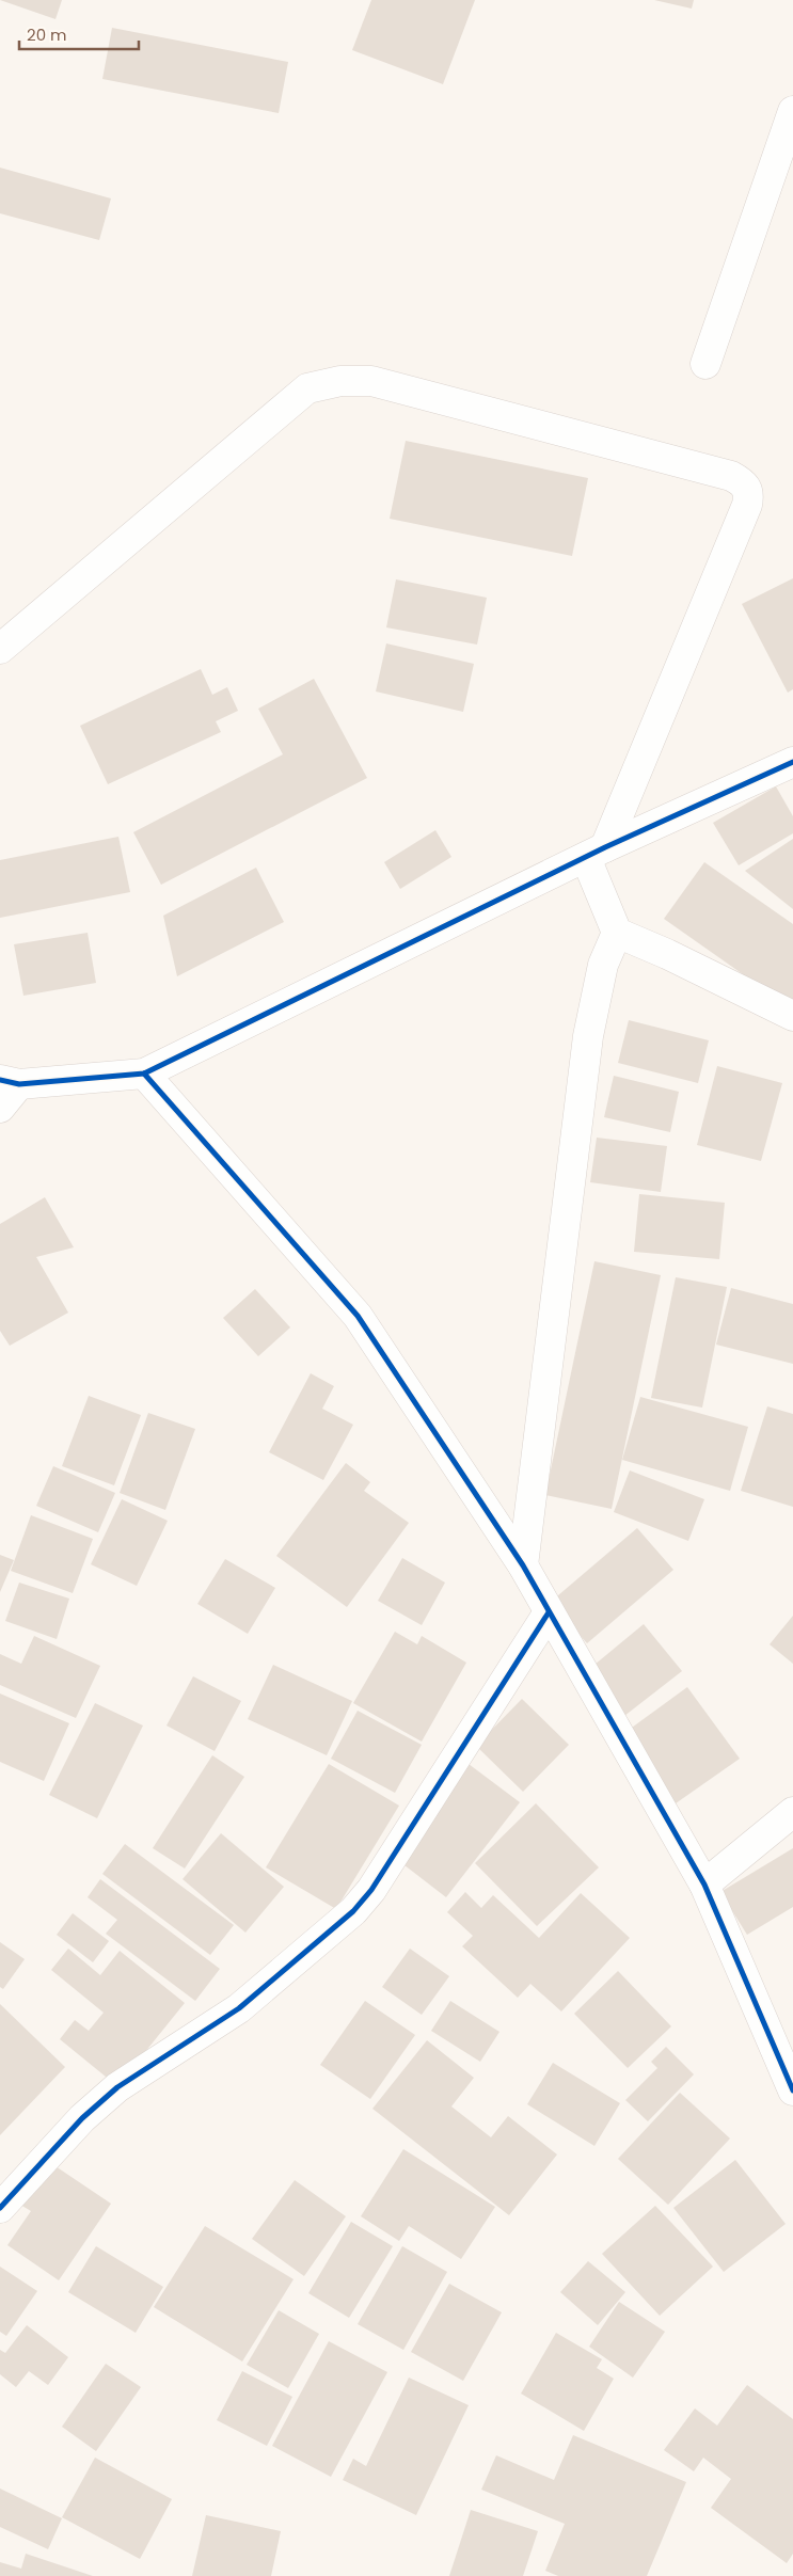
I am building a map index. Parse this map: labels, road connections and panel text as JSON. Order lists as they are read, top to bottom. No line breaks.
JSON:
{"scale_bar":"20 m"}
